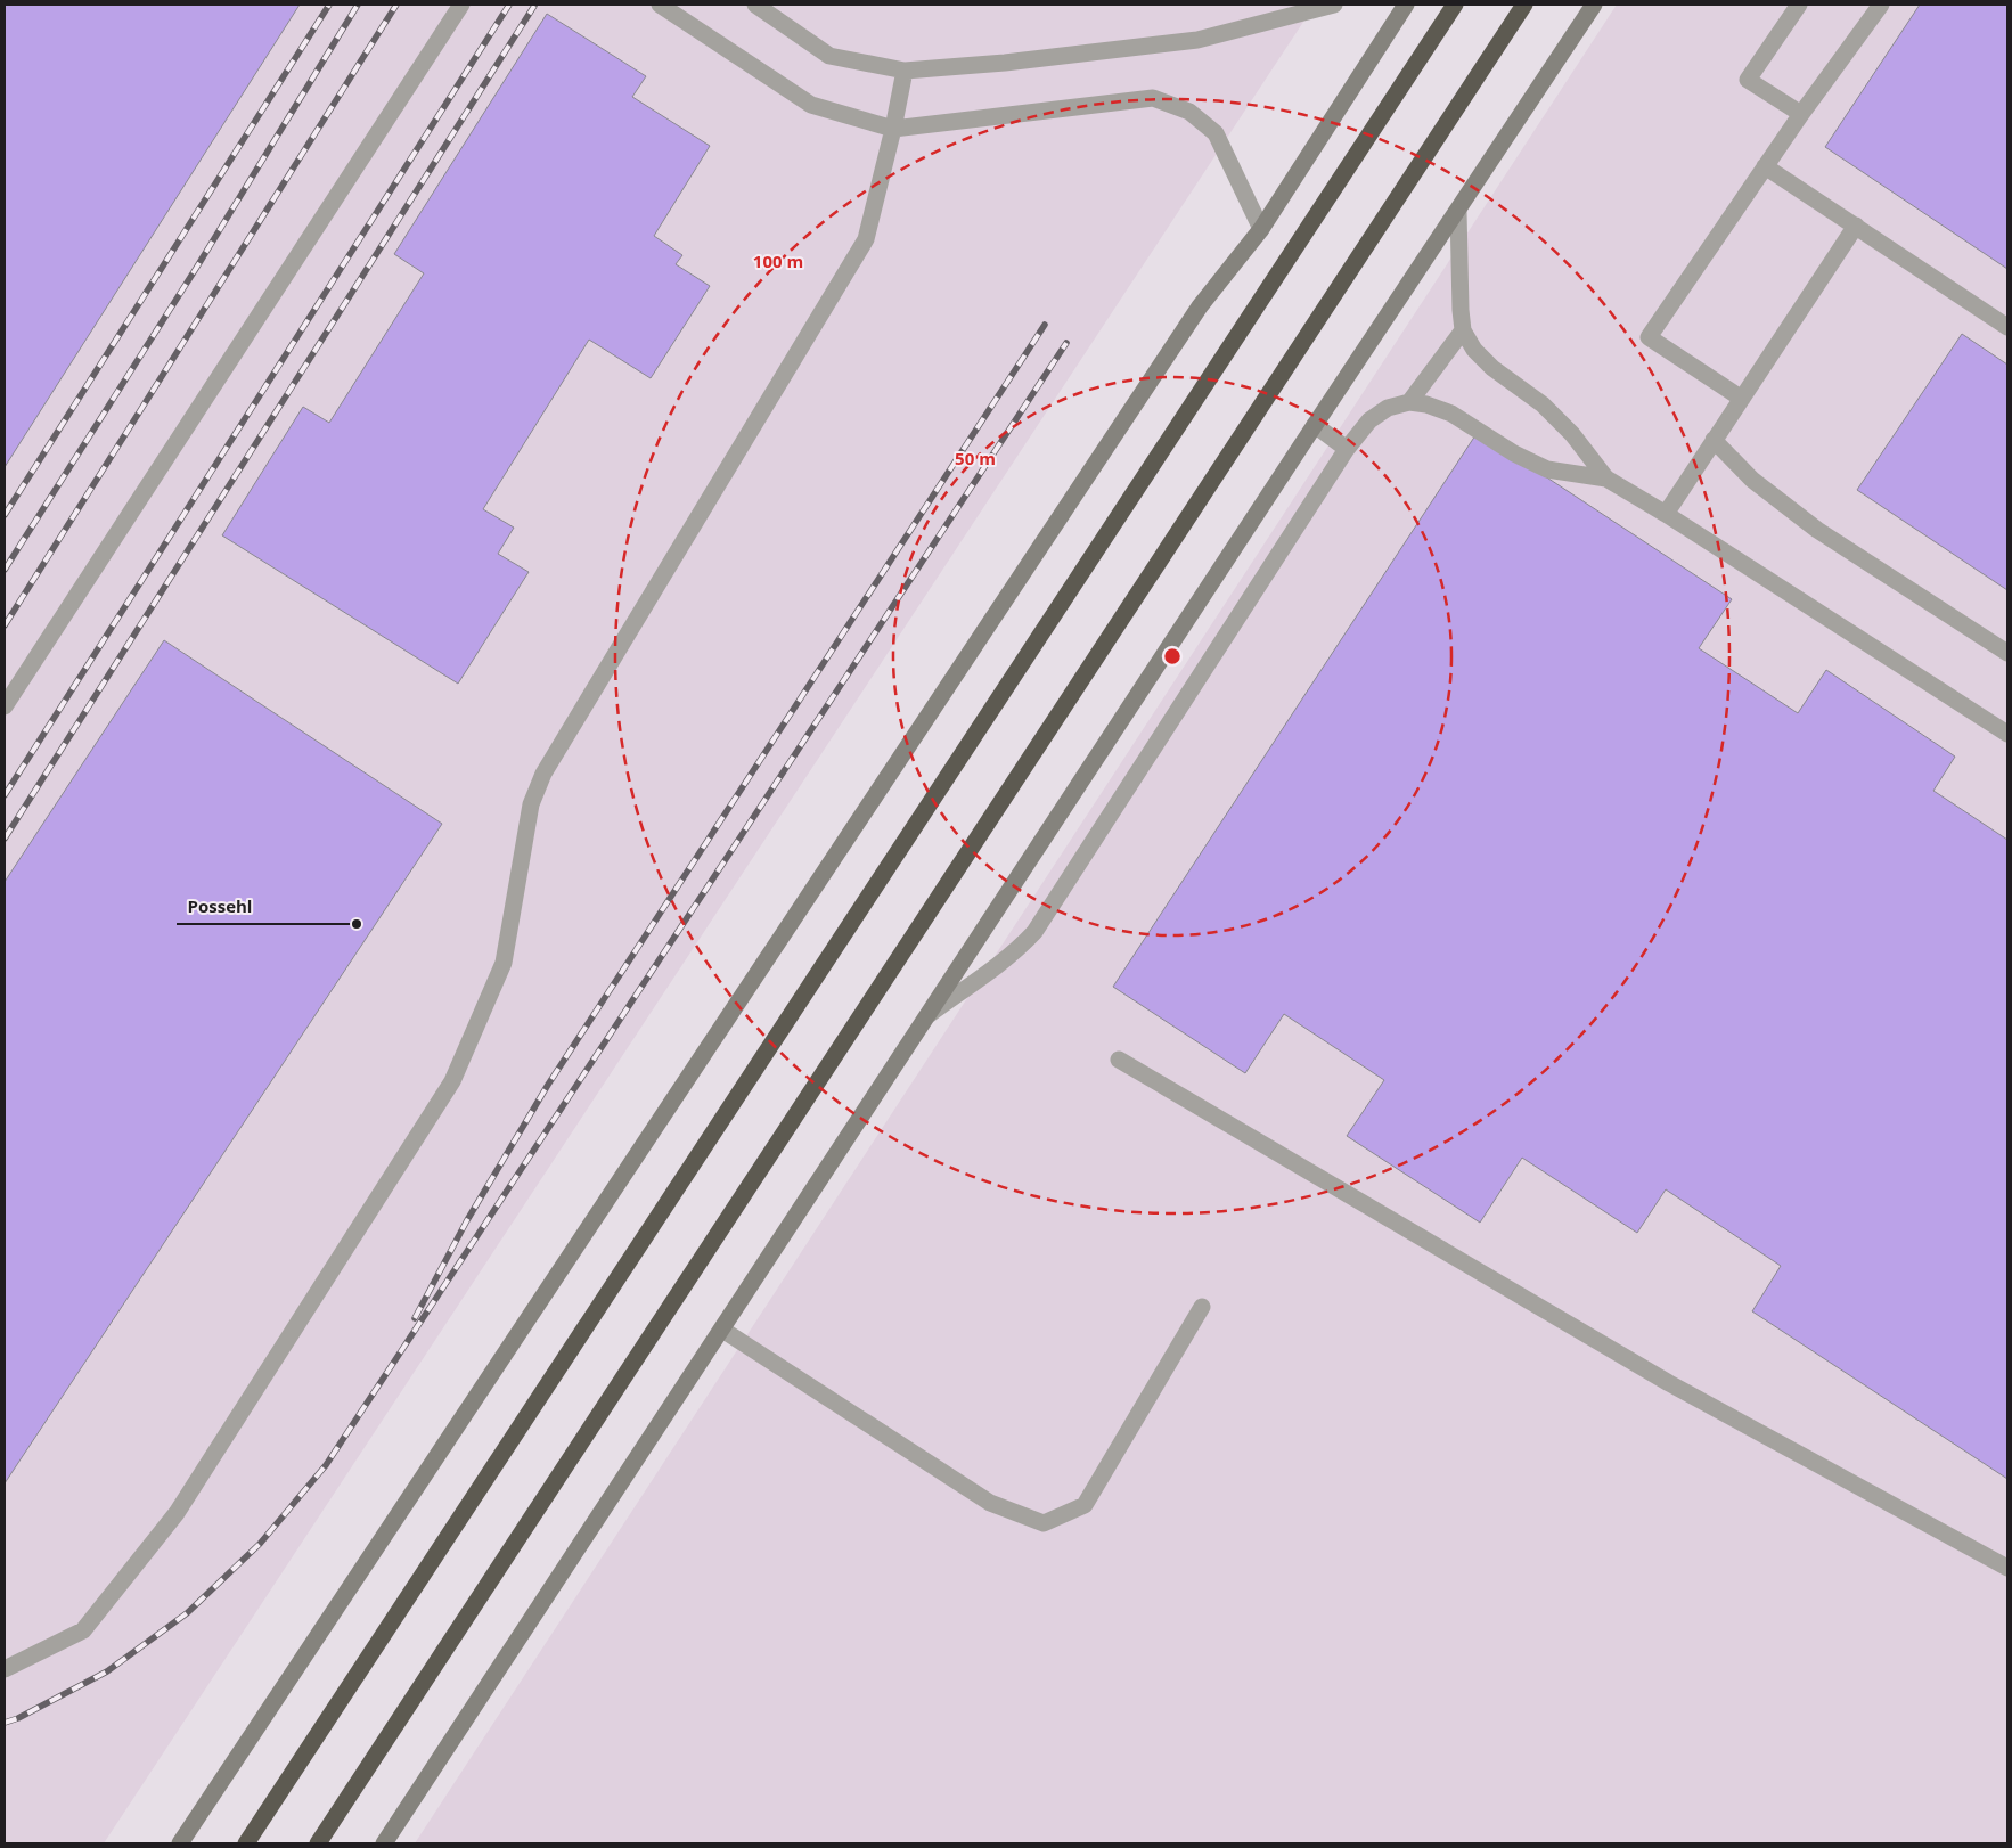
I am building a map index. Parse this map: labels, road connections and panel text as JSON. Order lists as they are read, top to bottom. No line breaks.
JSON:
{"places":["Possehl"],"rings":["100 m","50 m"]}
